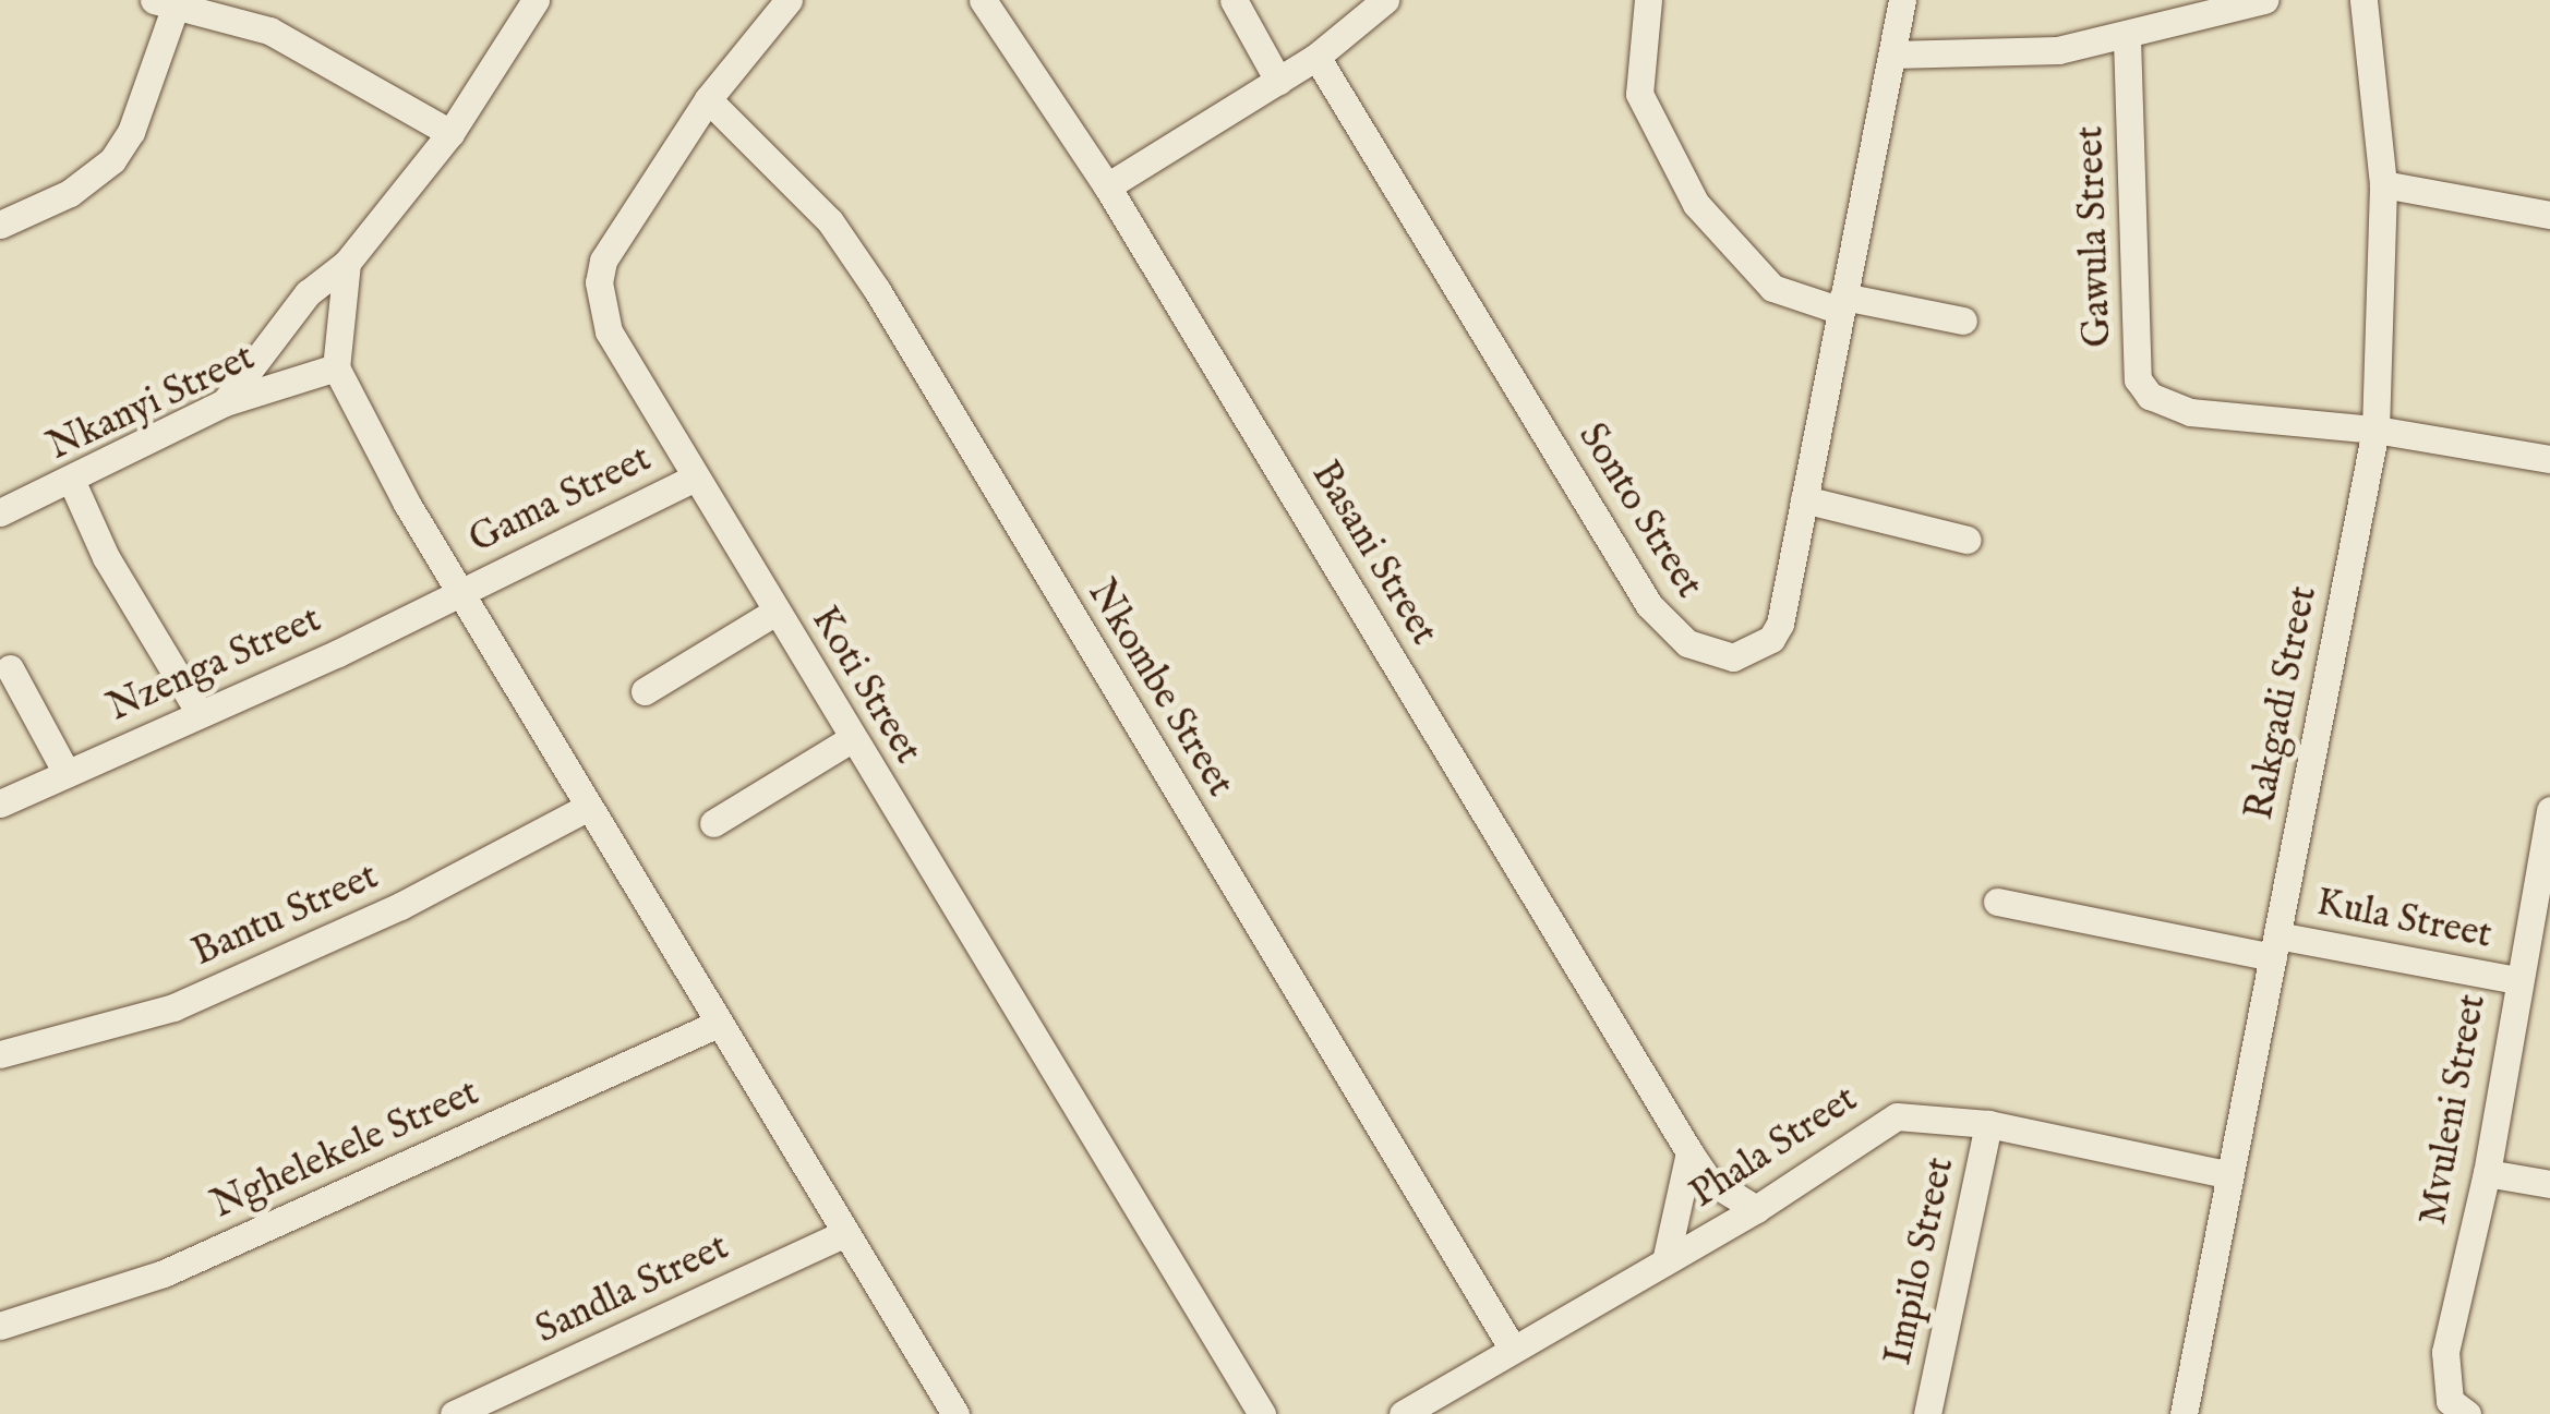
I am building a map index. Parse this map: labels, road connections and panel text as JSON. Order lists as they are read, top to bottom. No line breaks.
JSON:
{"streets":{"street":["Gawula Street","Nkanyi Street","Gama Street","Sonto Street","Basani Street","Nzenga Street","Koti Street","Nkombe Street","Rakgadi Street","Bantu Street","Kula Street","Mvuleni Street","Phala Street","Nghelekele Street","Impilo Street","Sandla Street"]},"crossings":[["Gawula Street","Rakgadi Street"],["Gama Street","Nzenga Street"],["Gama Street","Koti Street"],["Basani Street","Phala Street"],["Koti Street","Nkombe Street"],["Nkombe Street","Phala Street"],["Rakgadi Street","Kula Street"],["Rakgadi Street","Phala Street"],["Kula Street","Mvuleni Street"],["Phala Street","Impilo Street"]]}
